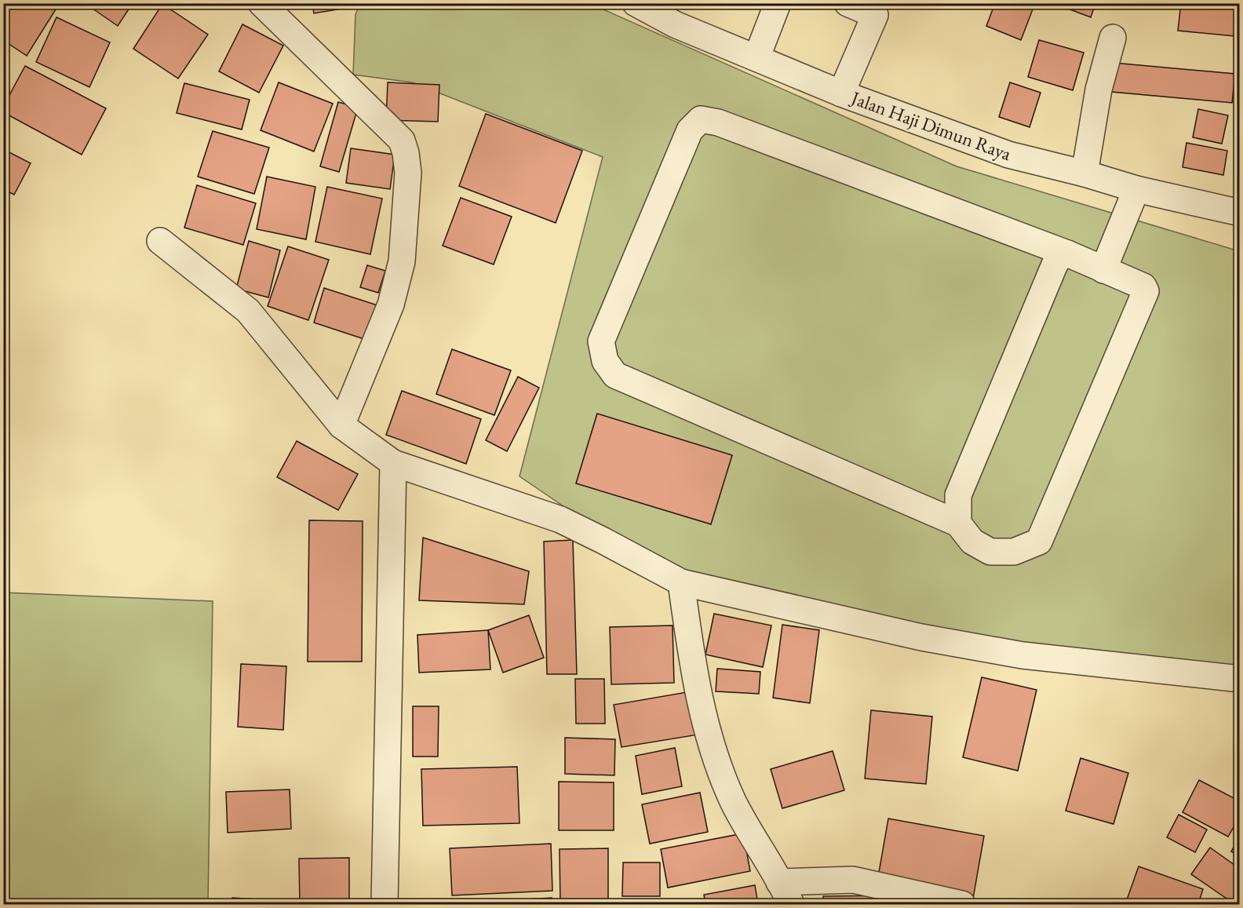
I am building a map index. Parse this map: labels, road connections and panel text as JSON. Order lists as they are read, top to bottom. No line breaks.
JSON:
{"streets":{"street":["Jalan Haji Dimun Raya"]}}
